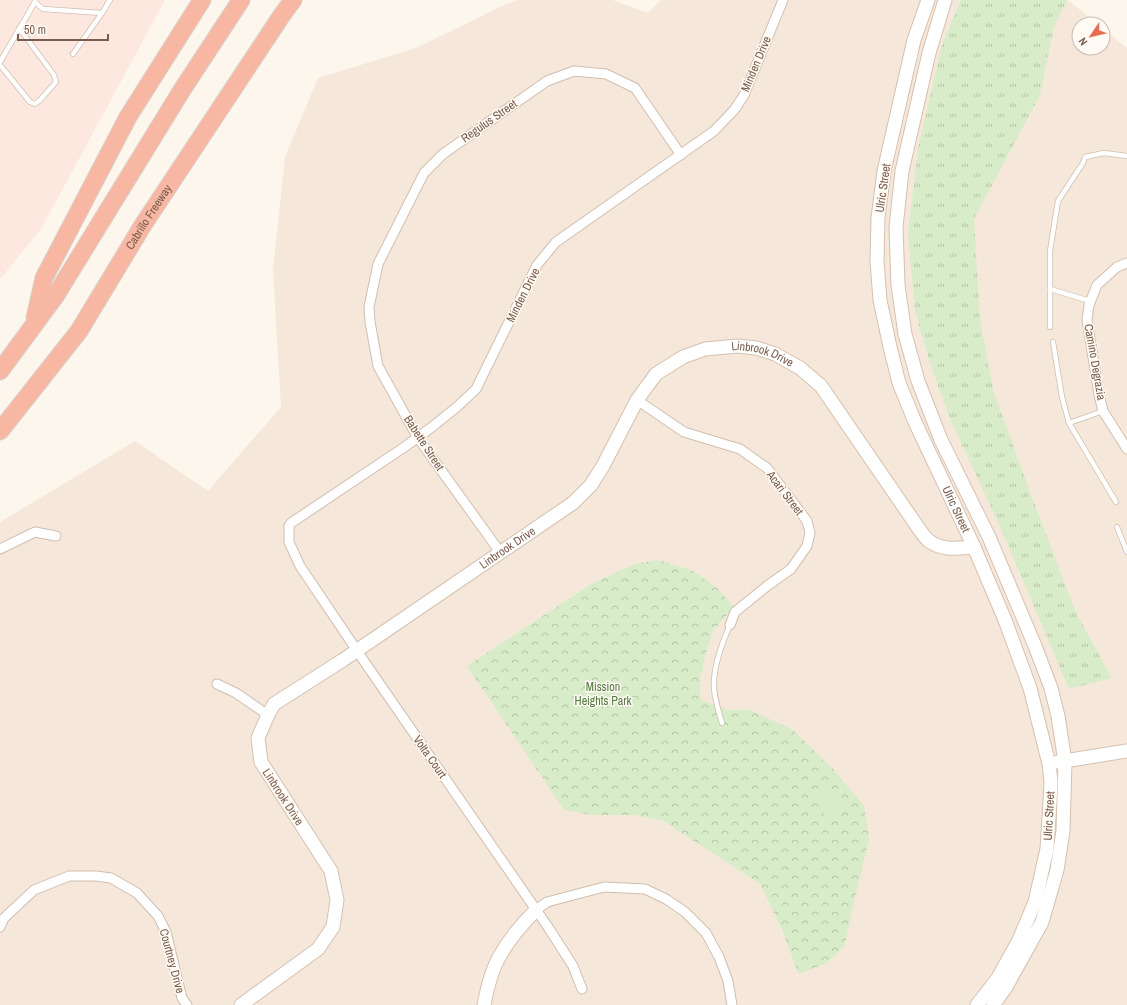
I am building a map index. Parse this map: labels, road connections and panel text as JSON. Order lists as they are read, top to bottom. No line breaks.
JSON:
{"streets":{"highway":["Cabrillo Freeway"],"main road":["Ulric Street","Linbrook Drive"],"street":["Minden Drive","Regulus Street","Camino Degrazia","Babette Street","Acari Street","Volta Court","Courtney Drive"]},"crossings":[["Minden Drive","Regulus Street"],["Minden Drive","Babette Street"],["Minden Drive","Volta Court"],["Regulus Street","Babette Street"],["Ulric Street","Linbrook Drive"],["Linbrook Drive","Babette Street"],["Linbrook Drive","Acari Street"],["Linbrook Drive","Volta Court"]],"parks":["Mission Heights Park"],"scale_bar":"50 m","north":"bottom left"}
